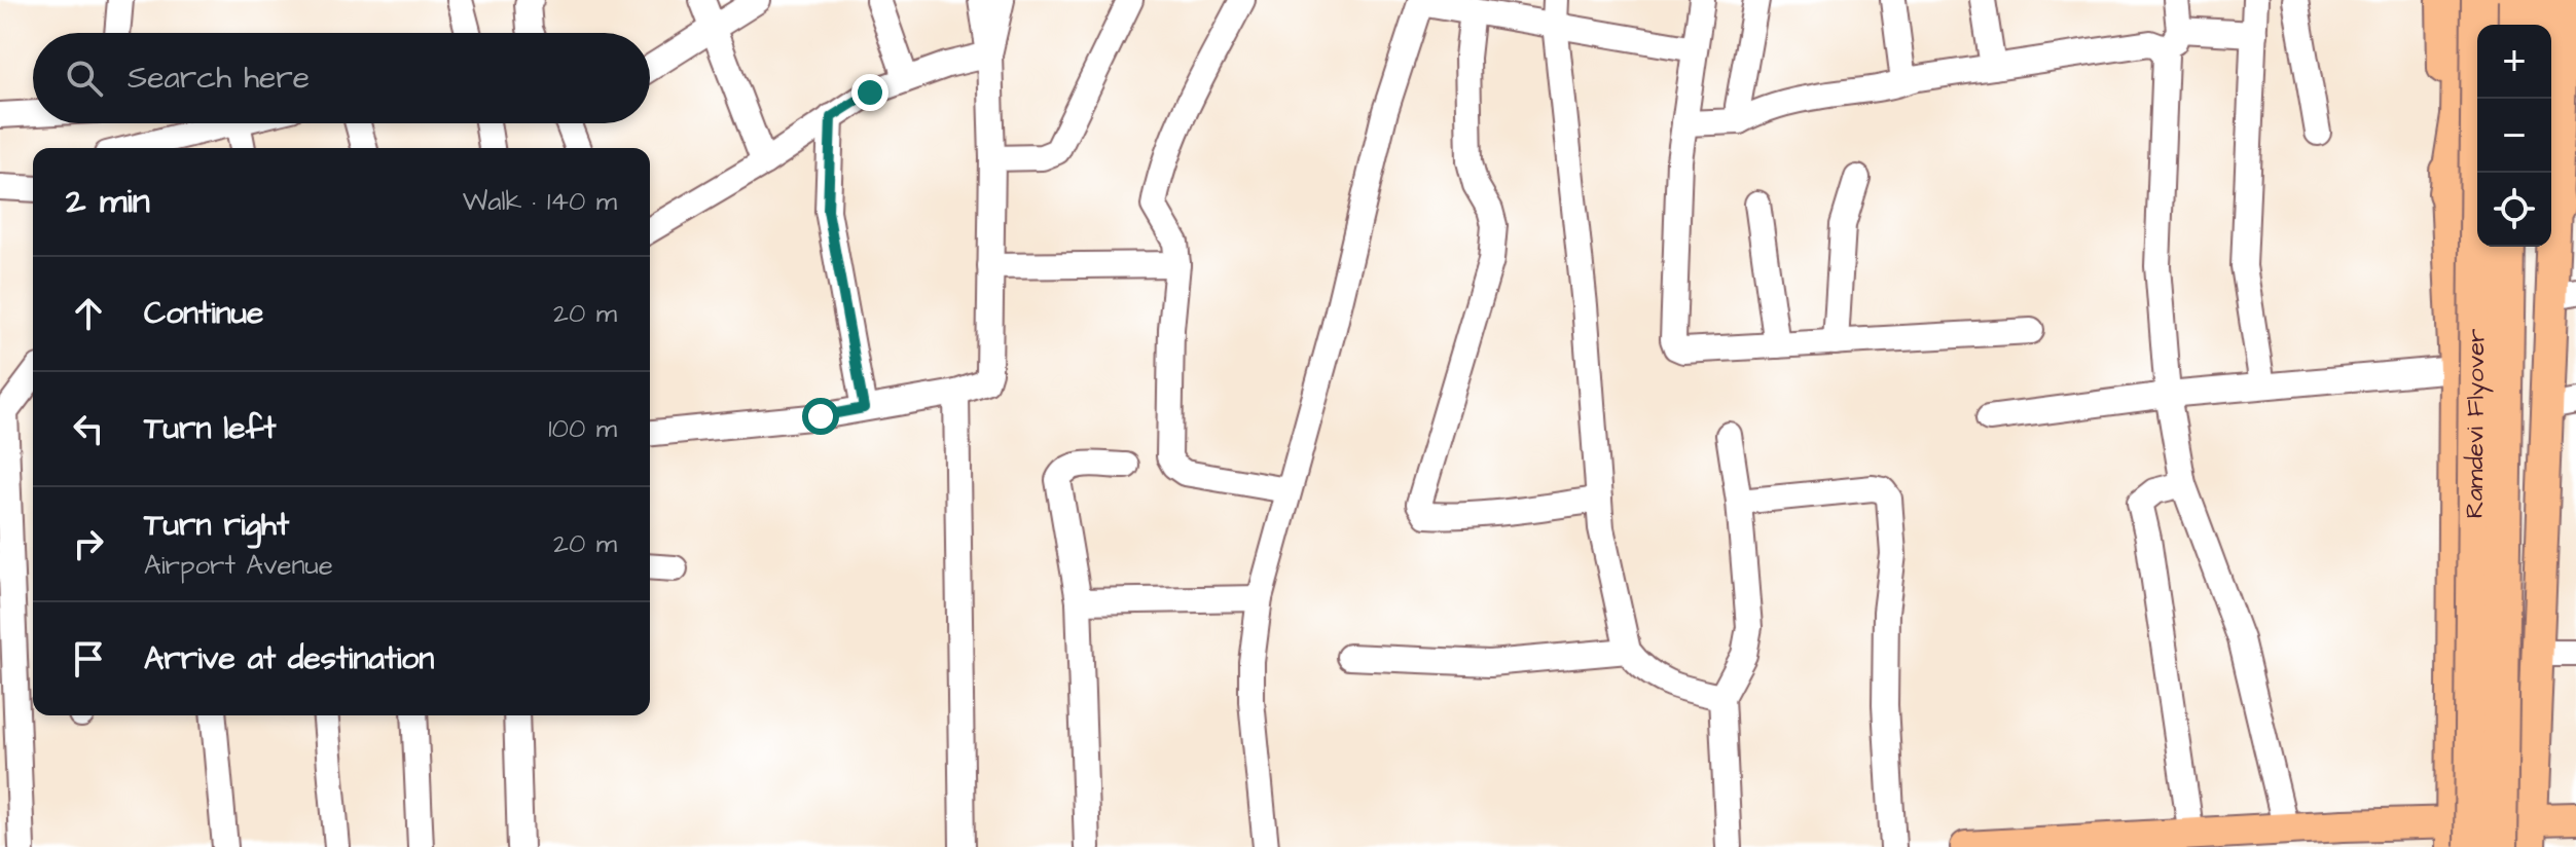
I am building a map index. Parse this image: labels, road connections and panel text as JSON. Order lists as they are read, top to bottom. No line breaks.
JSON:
{"streets":{"highway":["Ramdevi Flyover"]},"page":{"map_buttons":["+","−"],"search":"Search here","heading":["2 min","Walk · 140 m"],"list":[["Continue","20 m"],["Turn left","100 m"],["Turn right","Airport Avenue","20 m"],"Arrive at destination"]}}
